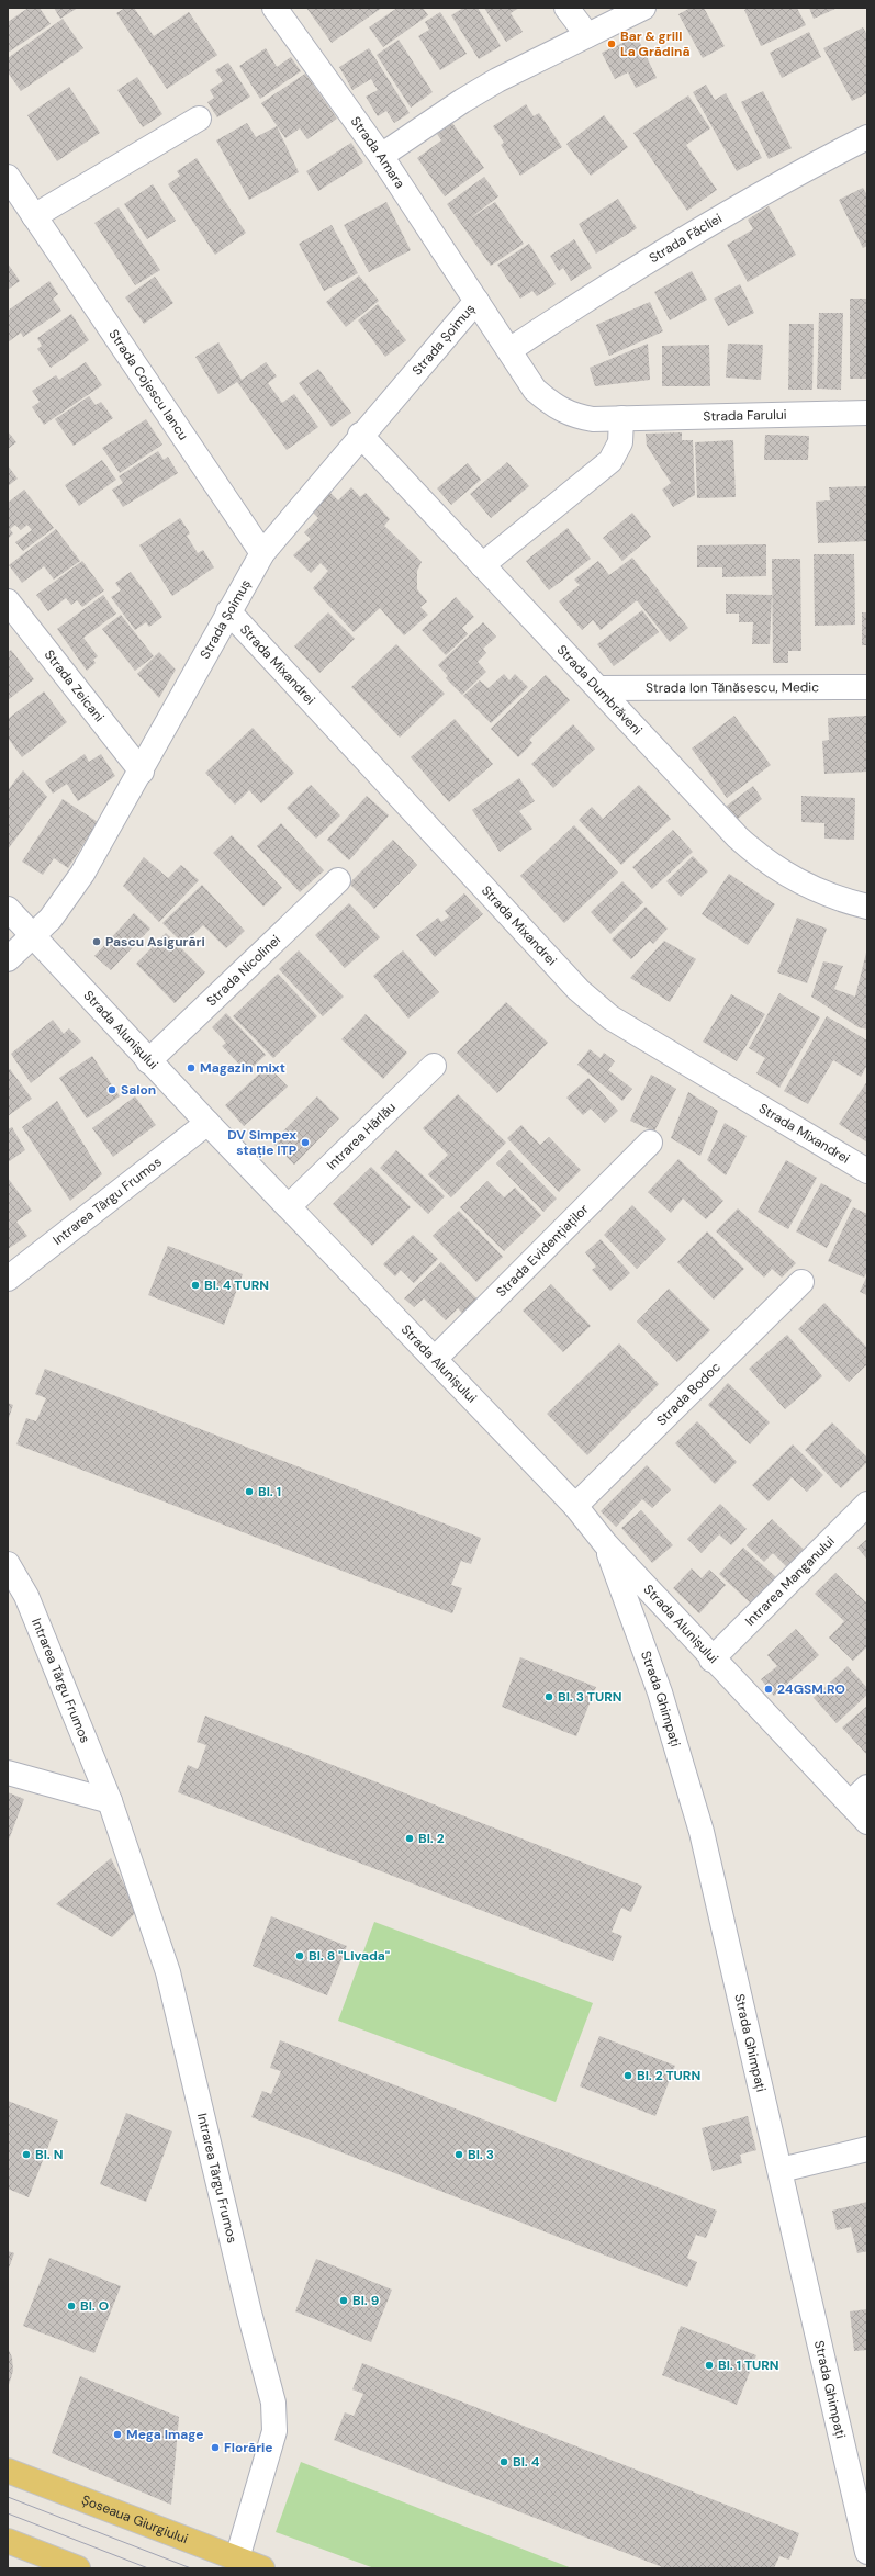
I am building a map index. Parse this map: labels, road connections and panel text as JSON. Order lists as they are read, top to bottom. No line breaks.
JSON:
{"streets":{"main road":["Șoseaua Giurgiului"],"street":["Strada Amara","Strada Făcliei","Strada Șoimuș","Strada Cojescu Iancu","Strada Farului","Strada Mixandrei","Strada Zeicani","Strada Ion Tănăsescu, Medic","Strada Dumbrăveni","Strada Nicolinei","Strada Alunișului","Intrarea Hârlău","Intrarea Târgu Frumos","Strada Evidențiaților","Strada Bodoc","Intrarea Manganului","Strada Ghimpați"]},"crossings":[["Strada Amara","Strada Șoimuș"],["Strada Amara","Strada Farului"],["Strada Făcliei","Strada Farului"],["Strada Șoimuș","Strada Cojescu Iancu"],["Strada Șoimuș","Strada Farului"],["Strada Șoimuș","Strada Mixandrei"],["Strada Șoimuș","Strada Zeicani"],["Strada Șoimuș","Strada Dumbrăveni"],["Strada Șoimuș","Strada Alunișului"],["Strada Ion Tănăsescu, Medic","Strada Dumbrăveni"],["Strada Nicolinei","Strada Alunișului"],["Strada Alunișului","Intrarea Hârlău"],["Strada Alunișului","Intrarea Târgu Frumos"],["Strada Alunișului","Strada Evidențiaților"],["Strada Alunișului","Strada Bodoc"],["Strada Alunișului","Intrarea Manganului"],["Strada Alunișului","Strada Ghimpați"],["Intrarea Târgu Frumos","Șoseaua Giurgiului"]],"places":["Bar & grill La Grădină","Pascu Asigurări","Magazin mixt","Salon","DV Simpex stație ITP","Bl. 4 TURN","Bl. 1","24GSM.RO","Bl. 3 TURN","Bl. 2","Bl. 8 \"Livada\"","Bl. 2 TURN","Bl. N","Bl. 3","Bl. 9","Bl. O","Bl. 1 TURN","Mega Image","Florărie","Bl. 4"]}
